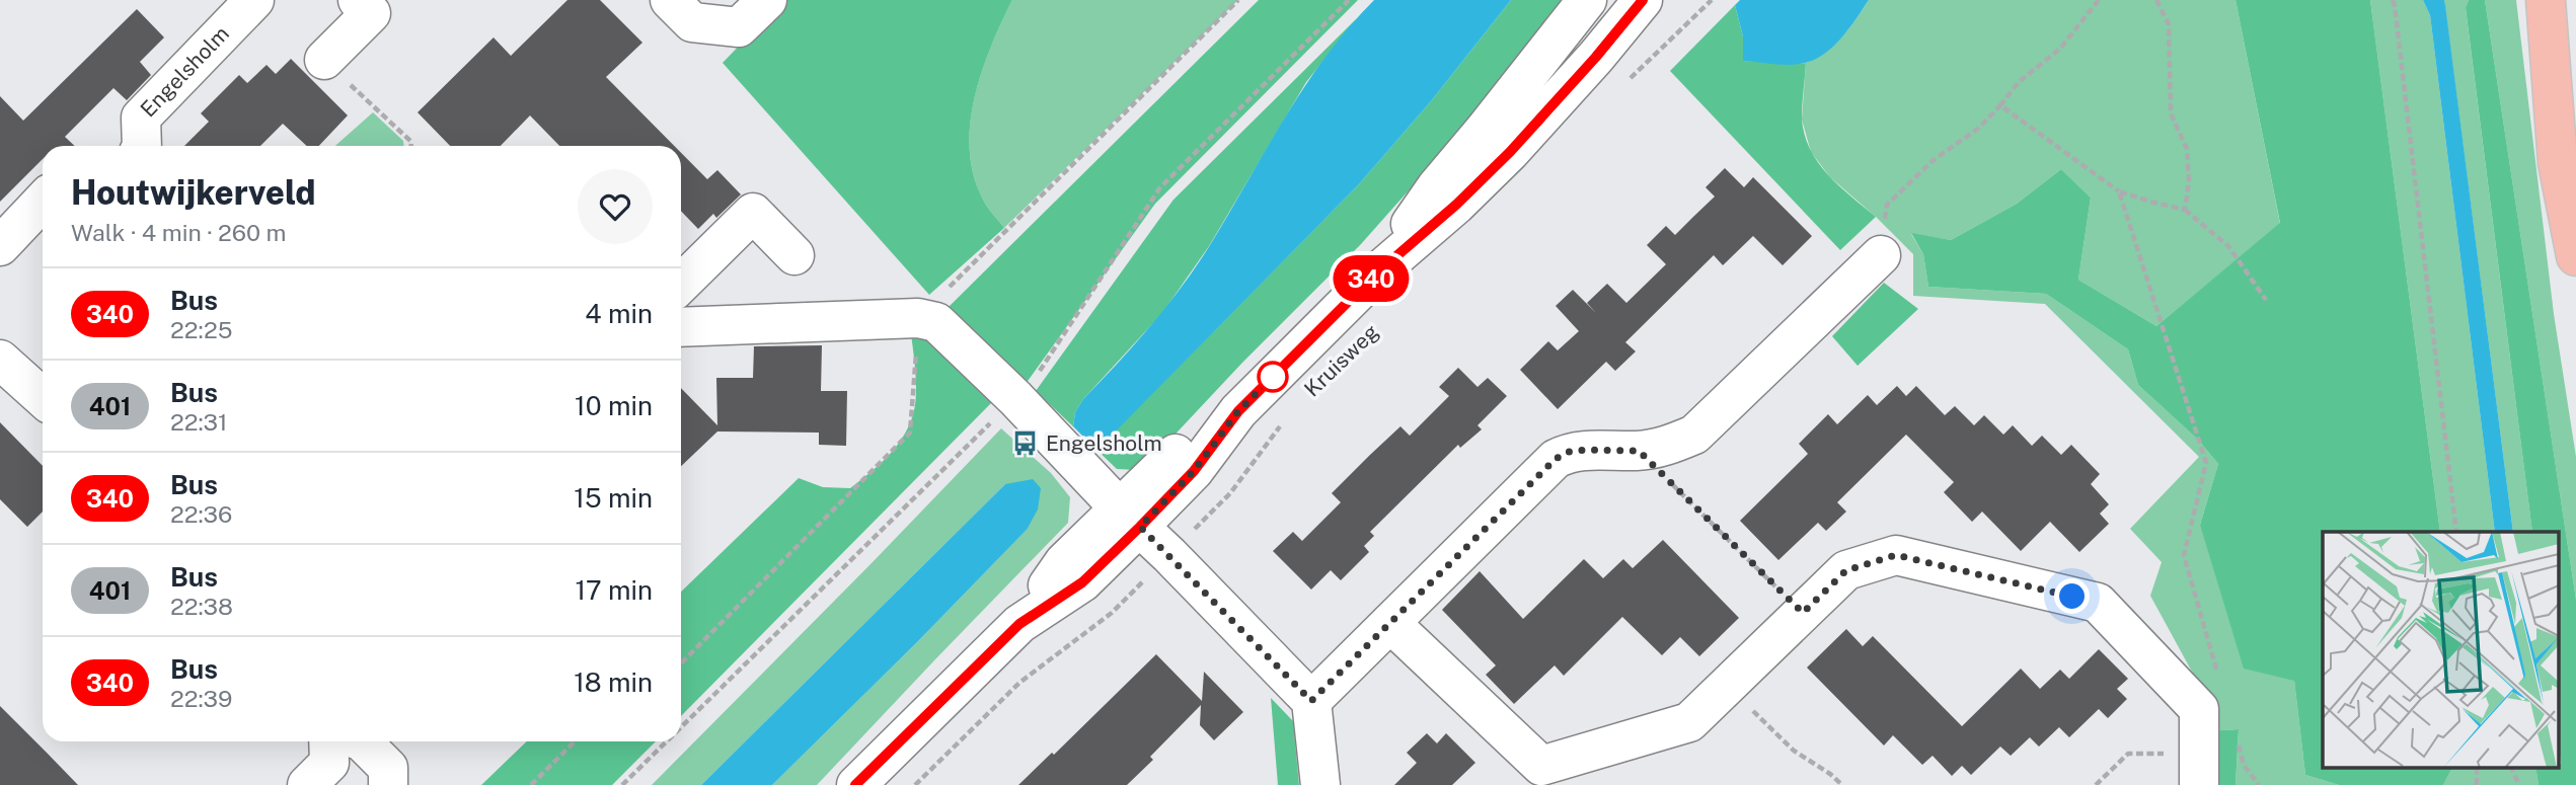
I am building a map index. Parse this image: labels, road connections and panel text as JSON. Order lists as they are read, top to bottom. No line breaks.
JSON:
{"streets":{"street":["Engelsholm","Kruisweg"]},"places":{"bus stop":["Engelsholm"]},"lines":["bus line 340"],"page":{"on_map":"340","heading":["Houtwijkerveld","Walk · 4 min · 260 m"],"list":[{"mark":"340","name":"Bus","note":"22:25","value":"4 min"},{"mark":"401","name":"Bus","note":"22:31","value":"10 min"},{"mark":"340","name":"Bus","note":"22:36","value":"15 min"},{"mark":"401","name":"Bus","note":"22:38","value":"17 min"},{"mark":"340","name":"Bus","note":"22:39","value":"18 min"}]}}
